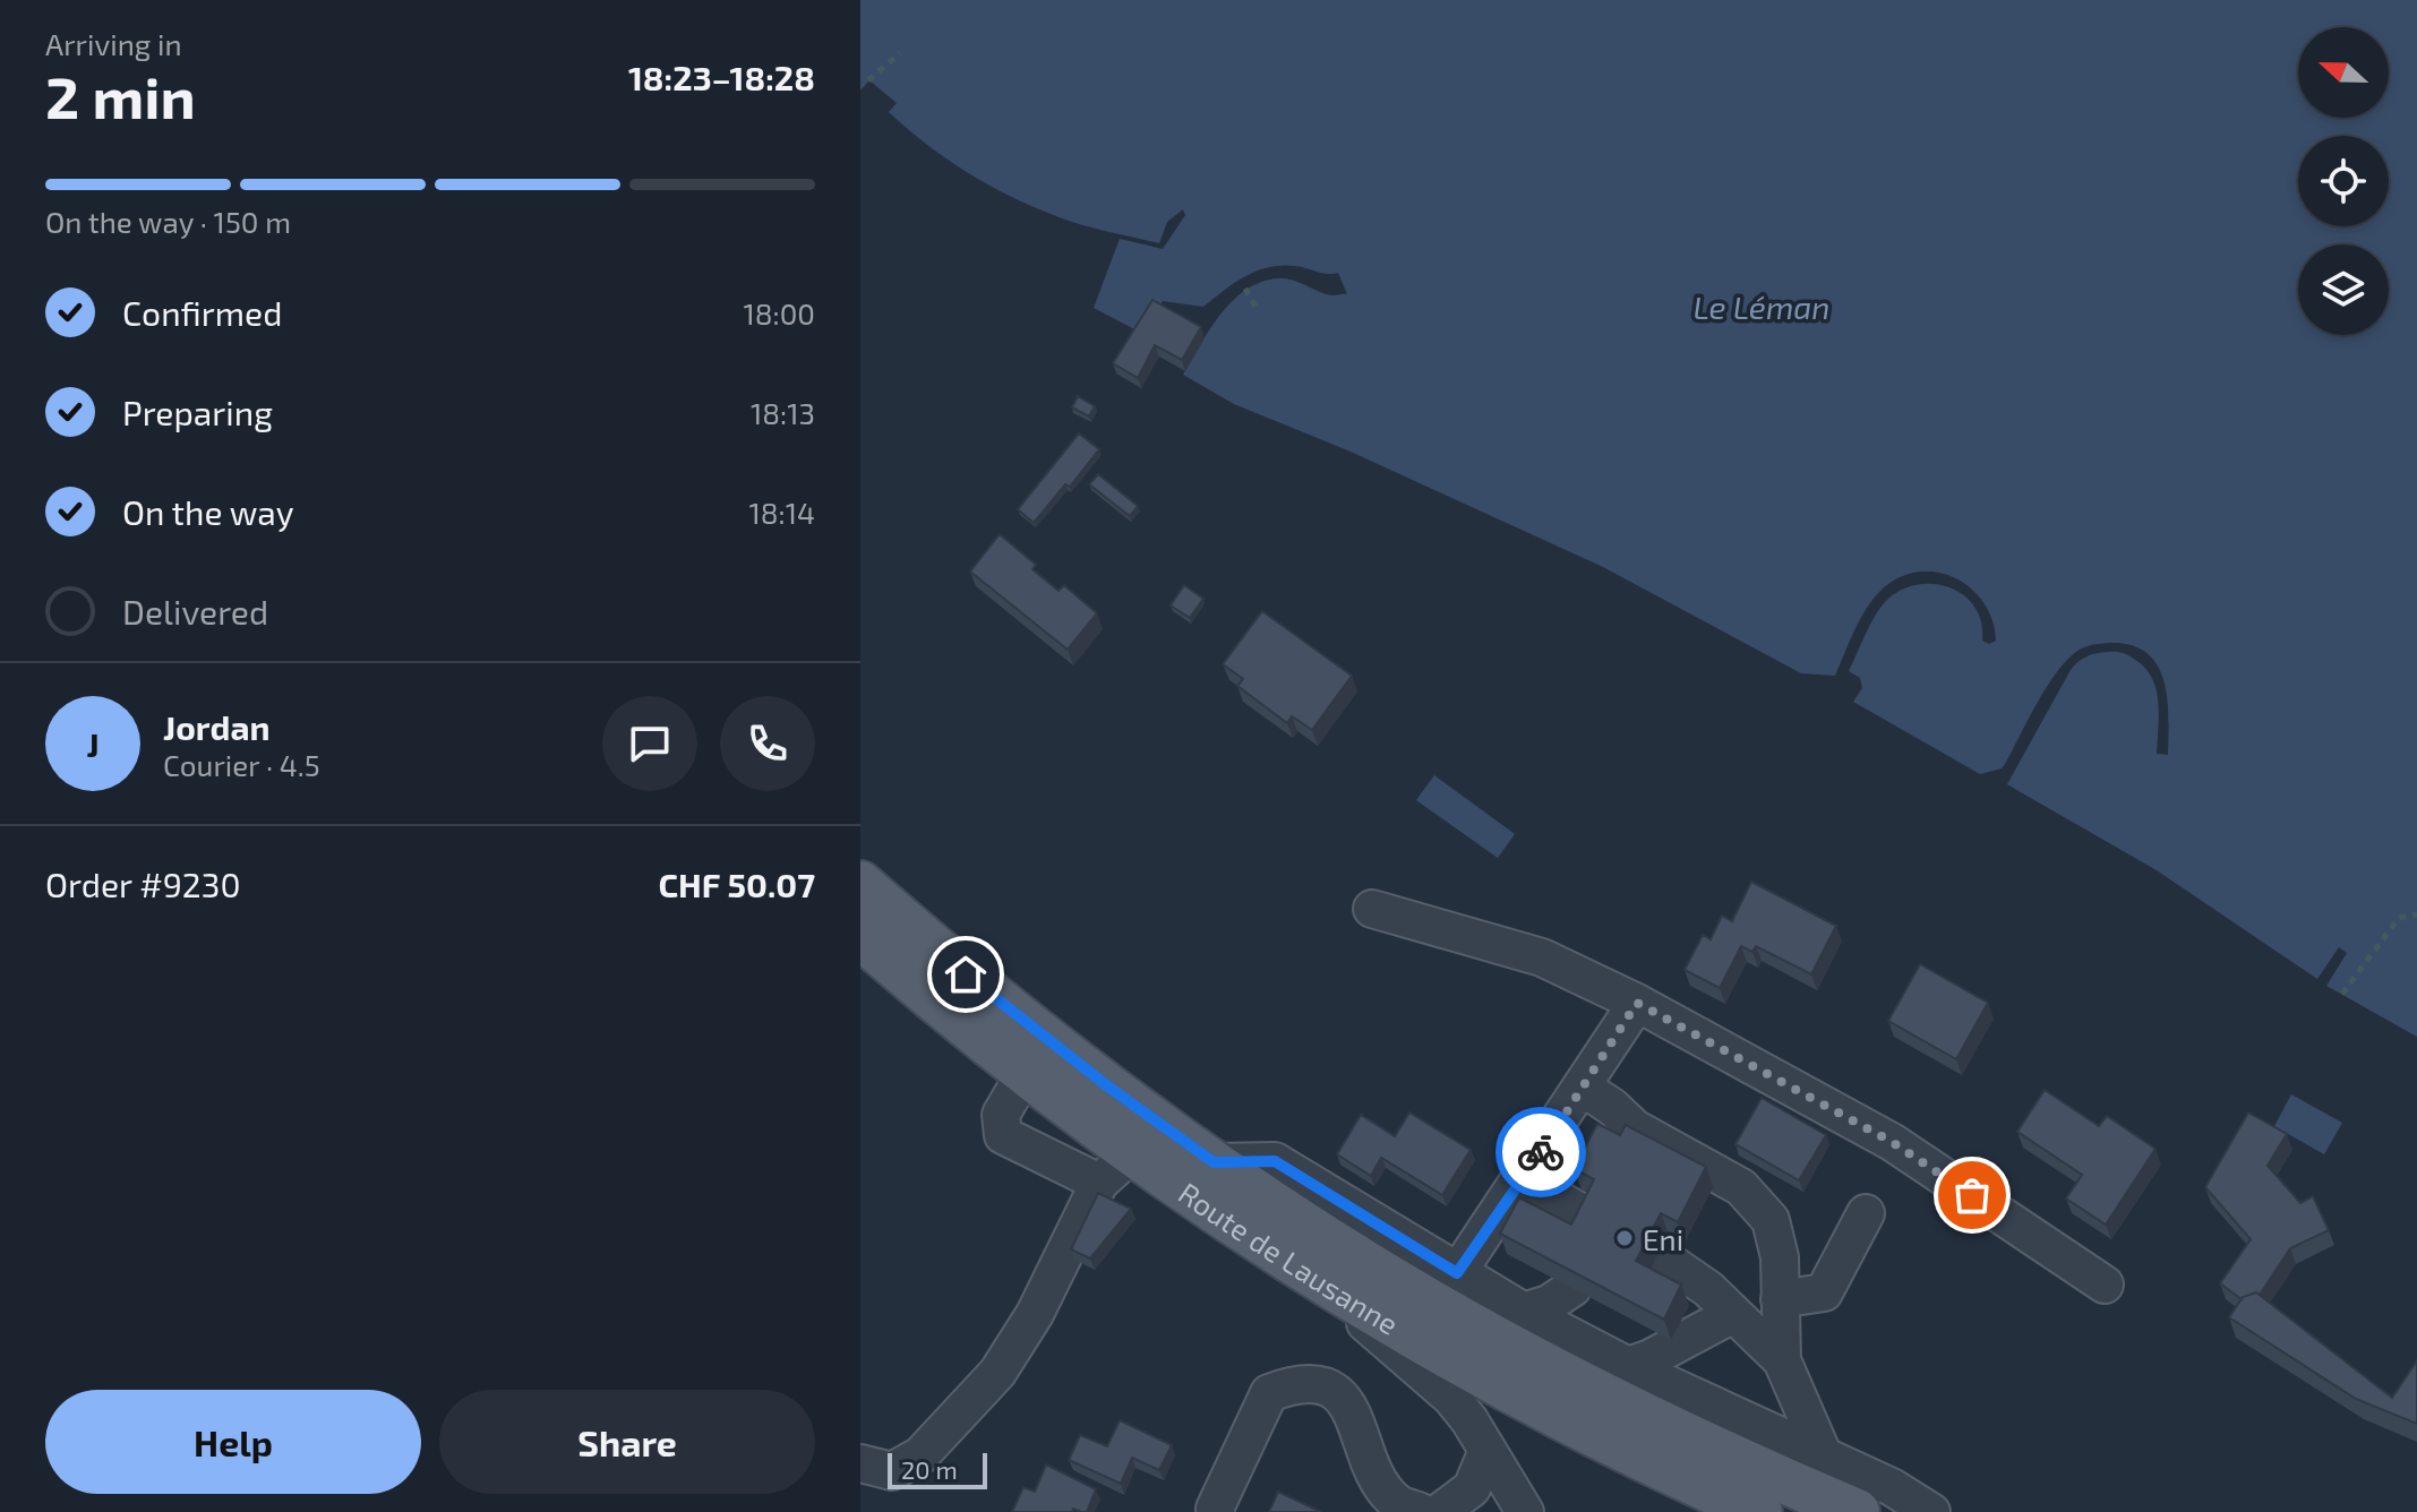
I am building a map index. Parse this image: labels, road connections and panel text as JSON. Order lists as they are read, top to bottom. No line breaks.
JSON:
{"streets":{"main road":["Route de Lausanne"]},"water":["Le Léman"],"places":["Eni"],"scale_bar":"20 m","north":"left","page":{"heading":["2 min","Arriving in","18:23–18:28"],"panel":["Jordan","Courier · 4.5","Order #9230","CHF 50.07"],"bar":"On the way · 150 m","list":[["Confirmed","18:00"],["Preparing","18:13"],["On the way","18:14"],"Delivered"],"round":"J","buttons":["Help","Share"],"scale":"20 m"}}
